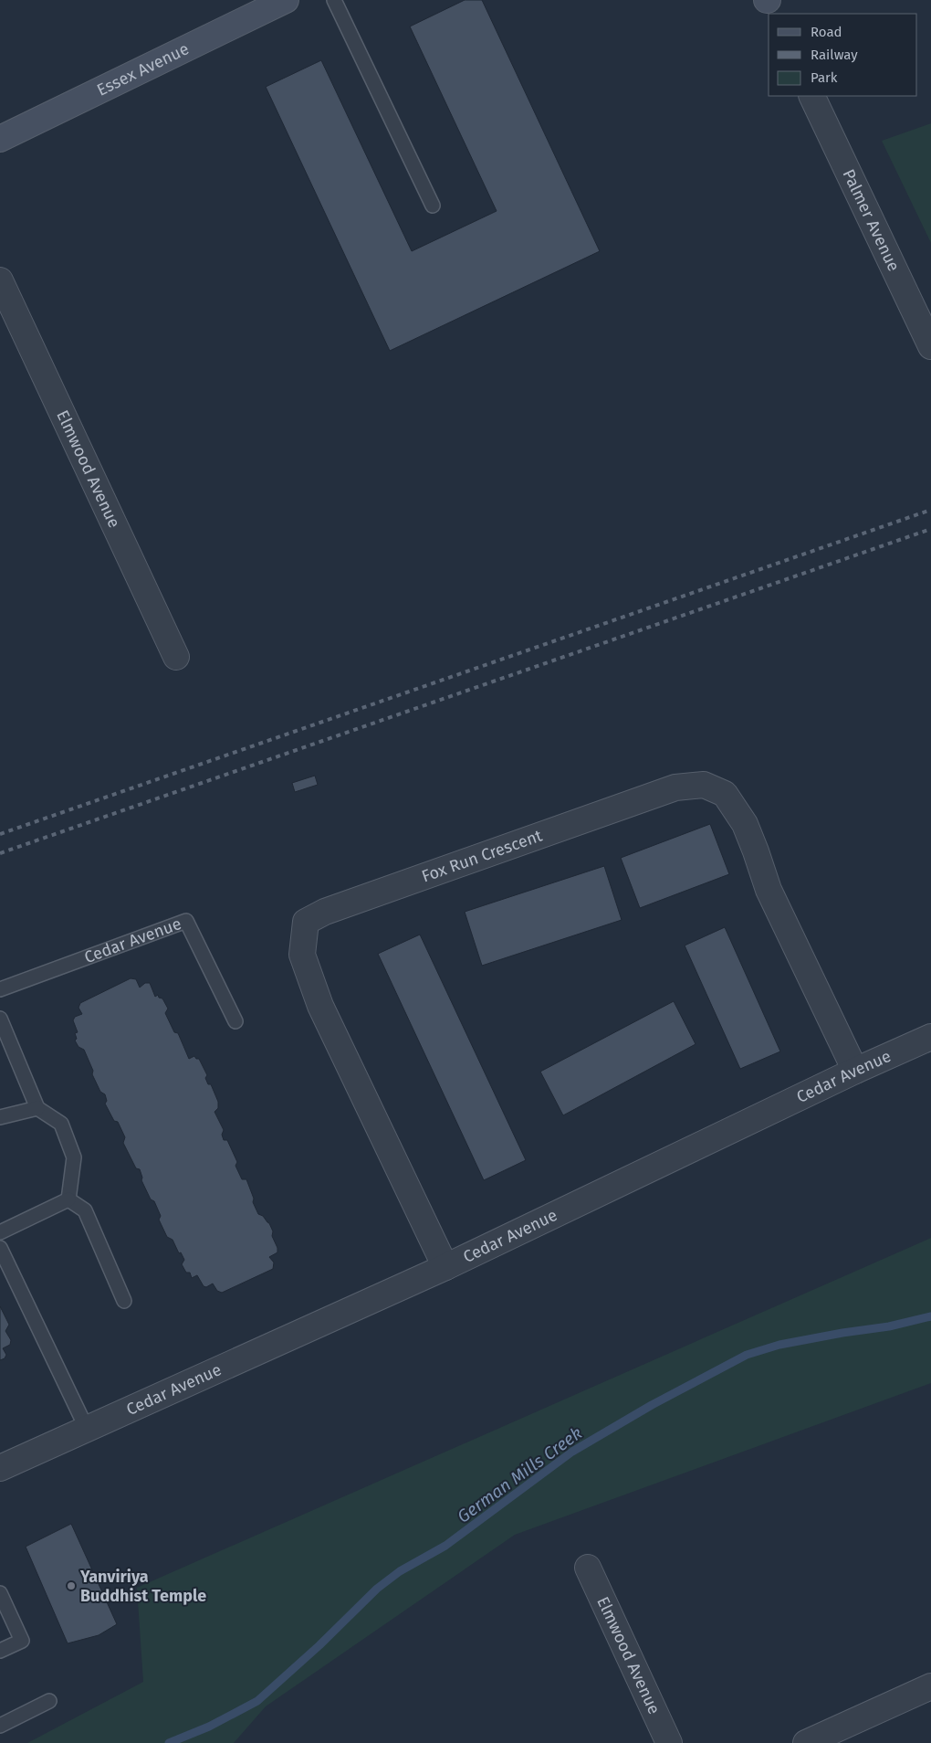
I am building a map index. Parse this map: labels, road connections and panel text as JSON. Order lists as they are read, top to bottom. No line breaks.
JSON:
{"streets":{"street":["Essex Avenue","Palmer Avenue","Elmwood Avenue","Fox Run Crescent","Cedar Avenue"]},"crossings":[["Fox Run Crescent","Cedar Avenue"]],"water":["German Mills Creek"],"places":["Yanviriya Buddhist Temple"],"legend":["Road","Railway","Park"]}
